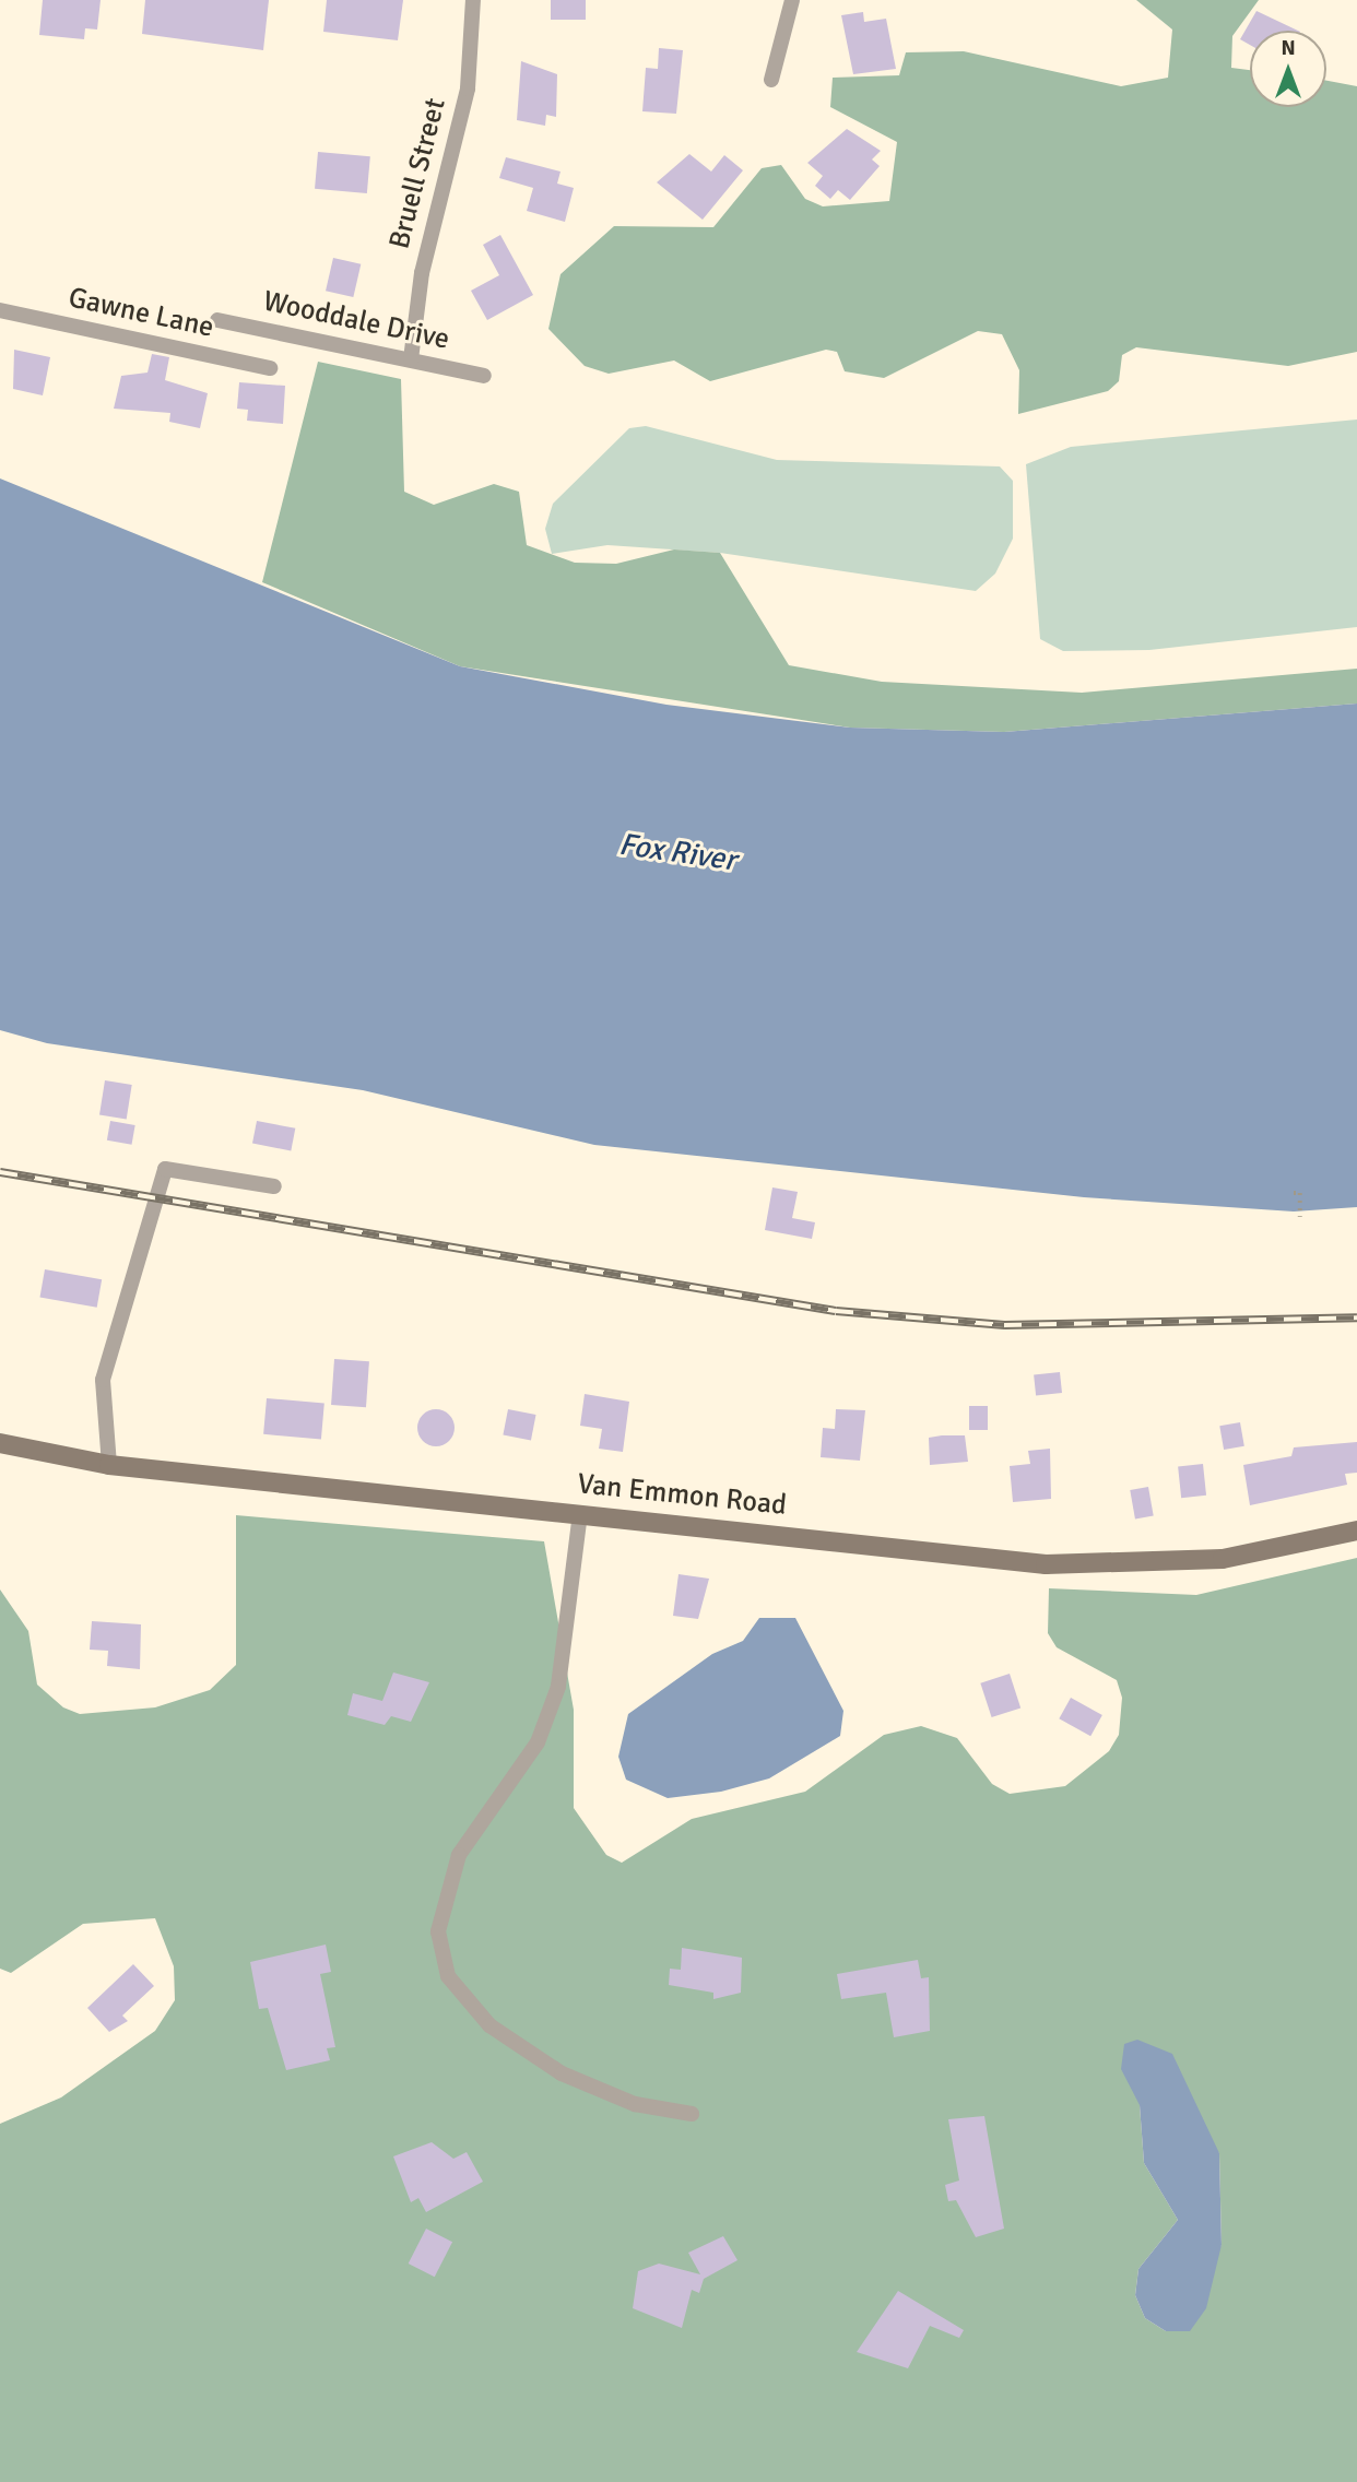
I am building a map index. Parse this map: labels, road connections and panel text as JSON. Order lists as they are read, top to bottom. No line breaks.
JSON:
{"streets":{"street":["Bruell Street","Gawne Lane","Wooddale Drive","Van Emmon Road"]},"crossings":[["Bruell Street","Wooddale Drive"]],"water":["Fox River"],"north":"top"}
